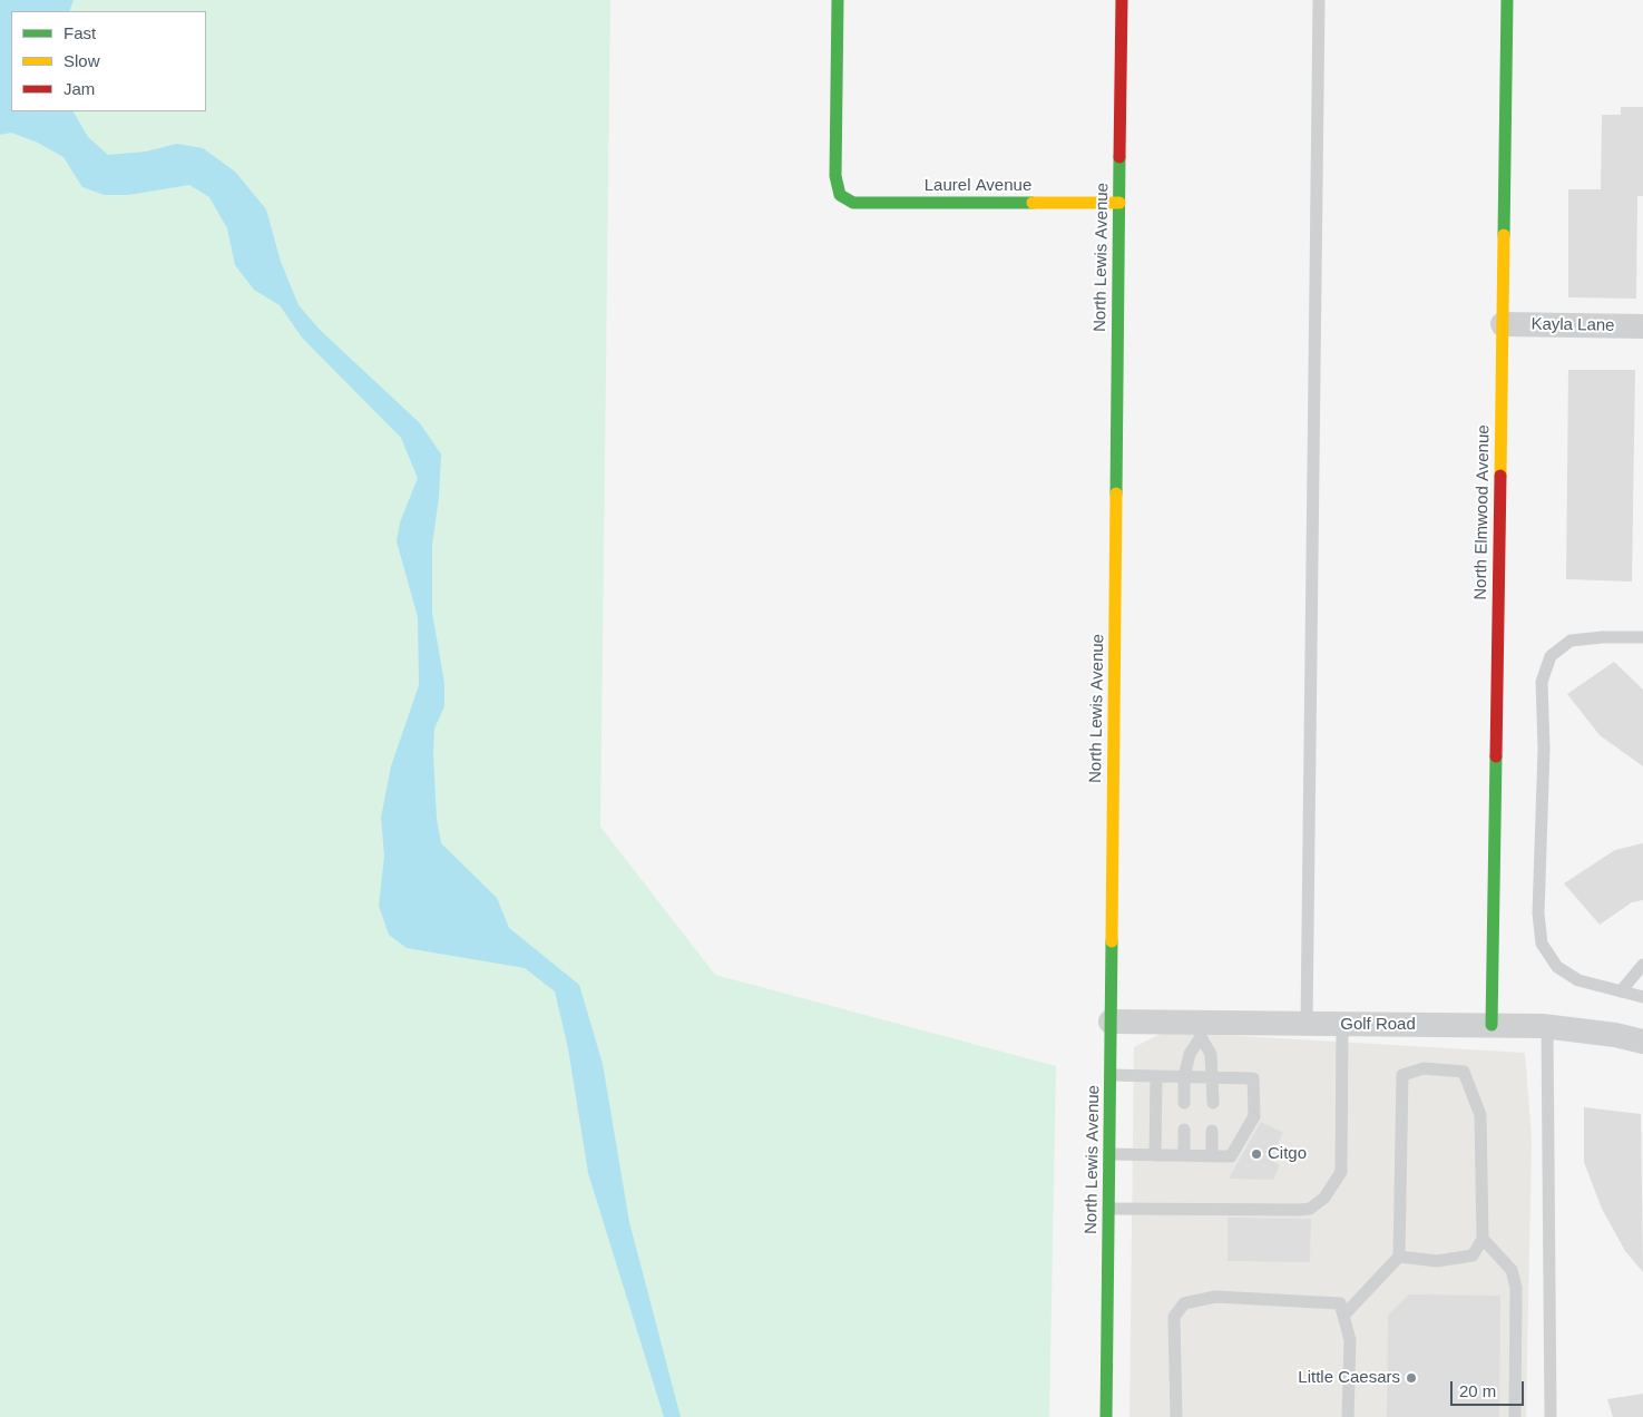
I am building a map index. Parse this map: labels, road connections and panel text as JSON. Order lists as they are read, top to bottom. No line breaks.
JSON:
{"streets":{"street":["Laurel Avenue","North Lewis Avenue","Kayla Lane","North Elmwood Avenue","Golf Road"]},"crossings":[["Laurel Avenue","North Lewis Avenue"],["North Lewis Avenue","Golf Road"],["Kayla Lane","North Elmwood Avenue"],["North Elmwood Avenue","Golf Road"]],"places":["Citgo","Little Caesars"],"legend":["Fast","Slow","Jam"],"scale_bar":"20 m"}
